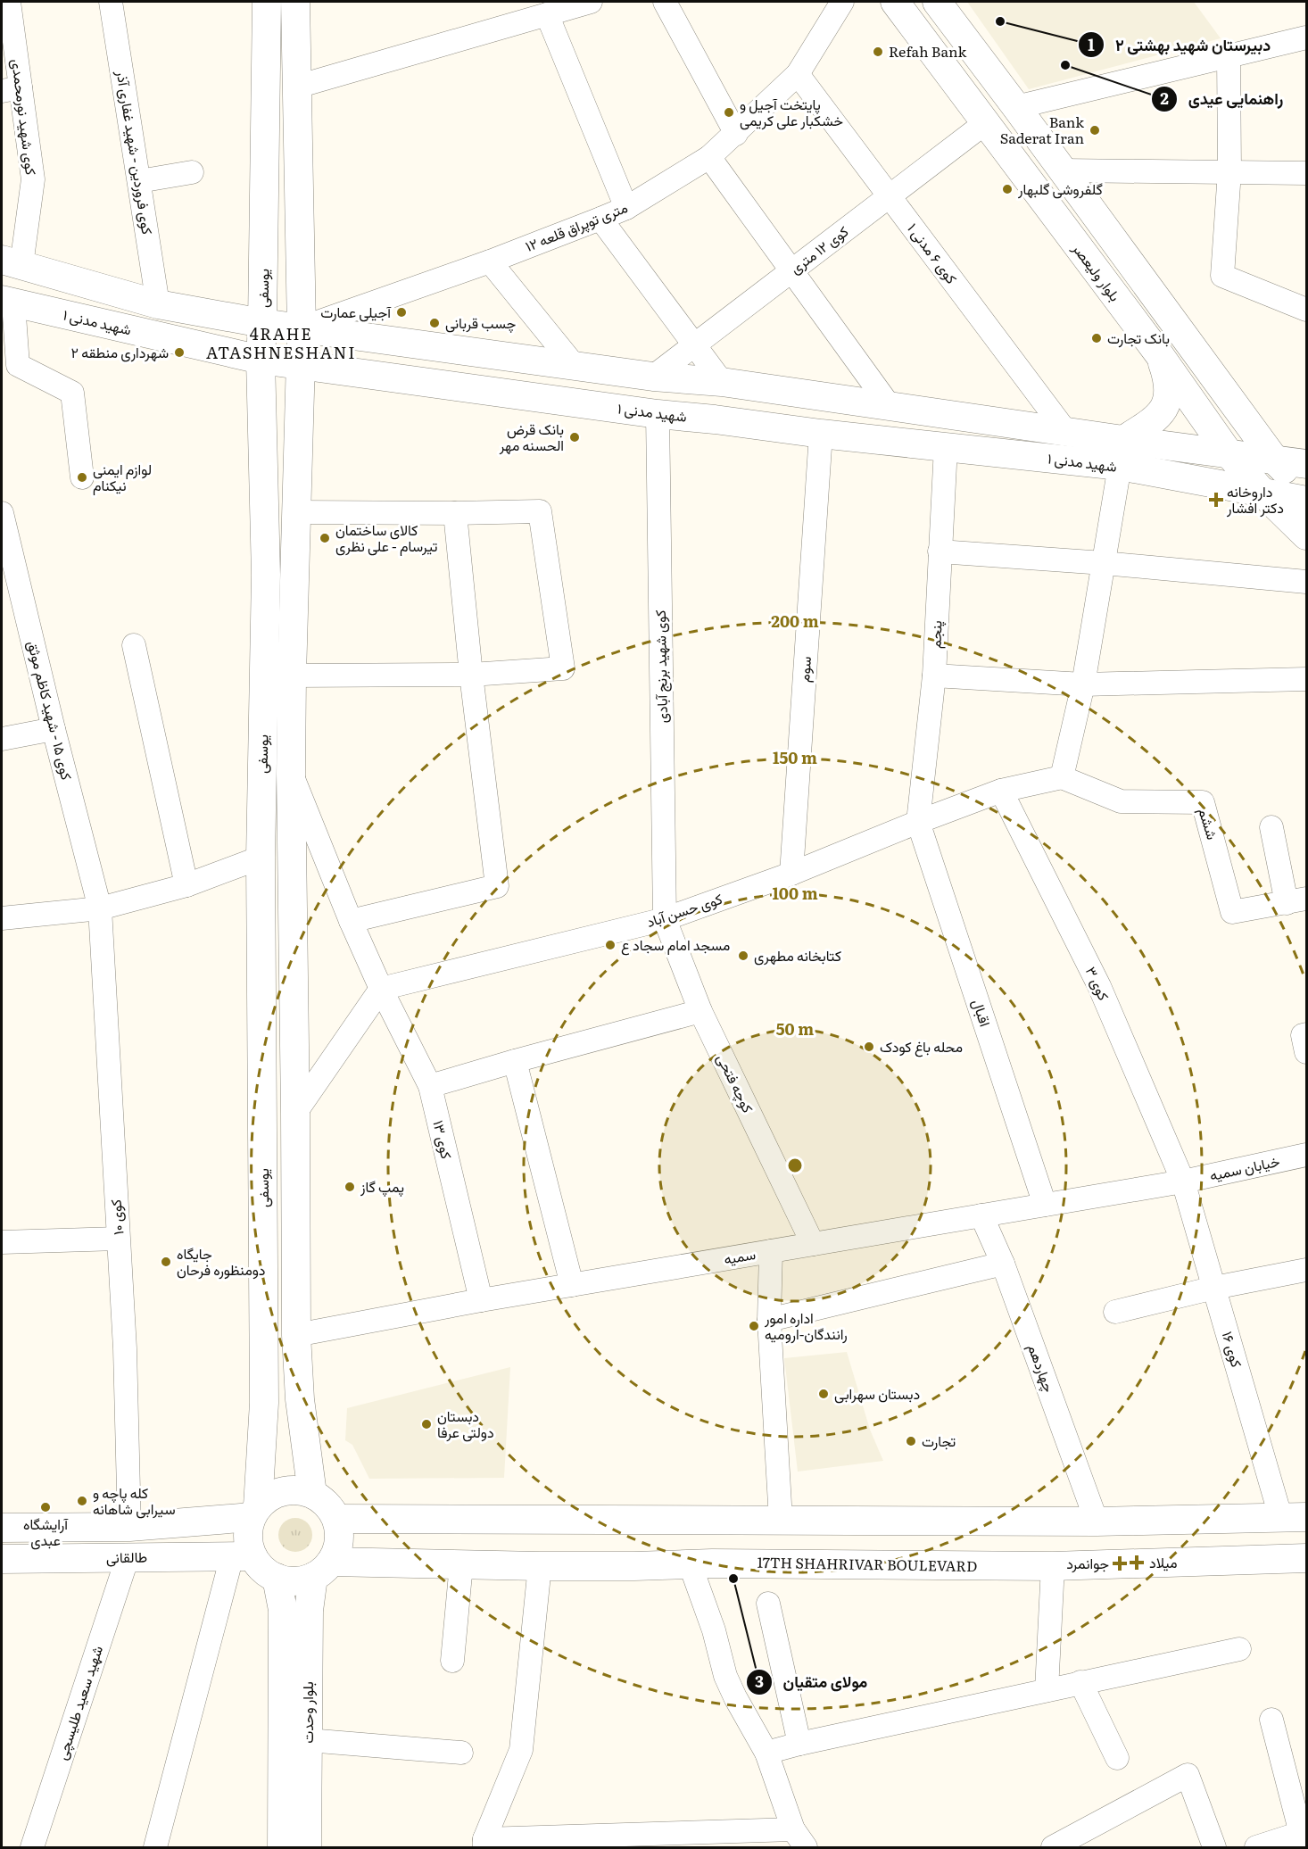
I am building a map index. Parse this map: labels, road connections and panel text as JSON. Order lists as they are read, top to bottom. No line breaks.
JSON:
{"streets":{"main road":["بلوار ولیعصر","یوسفی","شهید مدنی ۱","طالقانی","17TH SHAHRIVAR BOULEVARD","بلوار وحدت"],"street":["کوی شهید نورمحمدی","کوی فروردین - شهید غفاری آذر","۱۲ متری توپراق قلعه","کوی ۱۲ متری","کوی ۶ مدنی ۱","پنجم","کوی شهید برنج آبادی","سوم","کوی ۱۵ - شهید کاظم موثق","ششم","کوی حسن آباد","کوی ۳","اقبال","کوچه فتحی","کوی ۱۳","خیابان سمیه","کوی ۱۰","سمیه","کوی ۱۶","چهاردهم","شهید سعید طلیسچی"]},"crossings":[["کوی شهید نورمحمدی","شهید مدنی ۱"],["کوی فروردین - شهید غفاری آذر","شهید مدنی ۱"],["۱۲ متری توپراق قلعه","کوی ۶ مدنی ۱"],["۱۲ متری توپراق قلعه","یوسفی"],["۱۲ متری توپراق قلعه","شهید مدنی ۱"],["کوی ۱۲ متری","کوی ۶ مدنی ۱"],["کوی ۱۲ متری","بلوار ولیعصر"],["کوی ۱۲ متری","شهید مدنی ۱"],["کوی ۶ مدنی ۱","شهید مدنی ۱"],["بلوار ولیعصر","شهید مدنی ۱"],["یوسفی","شهید مدنی ۱"],["یوسفی","کوی ۱۳"],["یوسفی","سمیه"],["یوسفی","طالقانی"],["یوسفی","17TH SHAHRIVAR BOULEVARD"],["یوسفی","بلوار وحدت"],["شهید مدنی ۱","پنجم"],["شهید مدنی ۱","کوی شهید برنج آبادی"],["شهید مدنی ۱","سوم"],["پنجم","کوی حسن آباد"],["پنجم","اقبال"],["کوی شهید برنج آبادی","کوی حسن آباد"],["کوی شهید برنج آبادی","کوچه فتحی"],["سوم","کوی حسن آباد"],["کوی ۱۵ - شهید کاظم موثق","کوی ۱۰"],["ششم","کوی حسن آباد"],["کوی حسن آباد","کوی ۳"],["کوی حسن آباد","اقبال"],["کوی حسن آباد","کوچه فتحی"],["کوی حسن آباد","کوی ۱۳"],["کوی ۳","خیابان سمیه"],["کوی ۳","سمیه"],["کوی ۳","کوی ۱۶"],["اقبال","سمیه"],["کوچه فتحی","سمیه"],["کوی ۱۳","سمیه"],["خیابان سمیه","سمیه"],["خیابان سمیه","کوی ۱۶"],["کوی ۱۰","طالقانی"],["سمیه","کوی ۱۶"],["سمیه","چهاردهم"],["طالقانی","17TH SHAHRIVAR BOULEVARD"],["طالقانی","شهید سعید طلیسچی"],["طالقانی","بلوار وحدت"],["17TH SHAHRIVAR BOULEVARD","بلوار وحدت"]],"districts":["4RAHE ATASHNESHANI"],"places":{"other":["دبیرستان شهید بهشتی ۲","Refah Bank","راهنمایی عیدی","پایتخت آجیل و خشکبار علی کریمی","Bank Saderat Iran","گلفروشی گلبهار","آجیلی عمارت","چسب قربانی","بانک تجارت","شهرداری منطقه ۲","بانک قرض الحسنه مهر","لوازم ایمنی نیکنام","کالای ساختمان تیرسام - علی نظری","مسجد امام سجاد ع","کتابخانه مطهری","محله باغ کودک","پمپ گاز","جایگاه دومنظوره فرحان","اداره امور رانندگان-ارومیه","دبستان سهرابی","دبستان دولتی عرفا","تجارت","کله پاچه و سیرابی شاهانه","آرایشگاه عبدی","مولای متقیان"],"health":["داروخانه دکتر افشار","میلاد","جوانمرد"]},"rings":["200 m","150 m","100 m","50 m"]}
